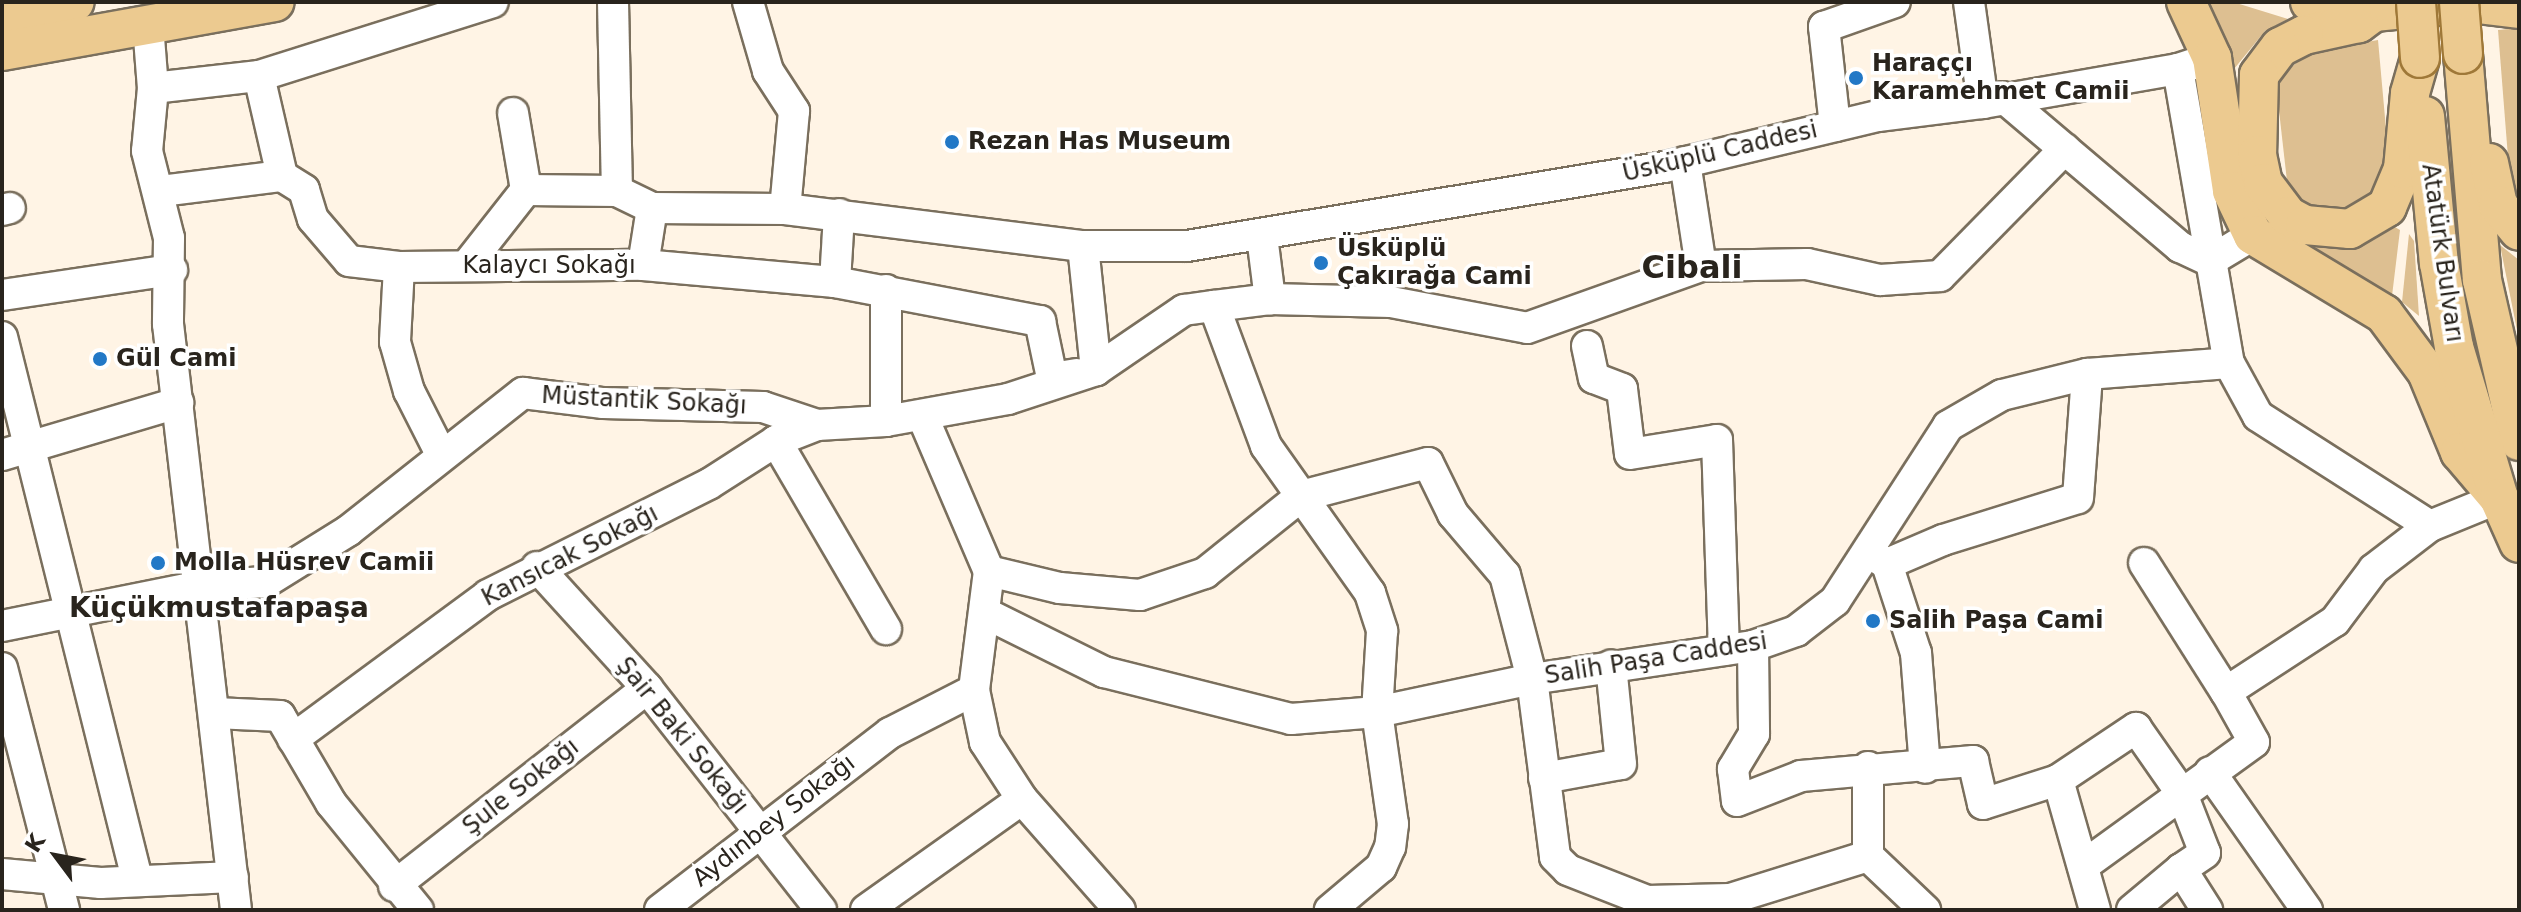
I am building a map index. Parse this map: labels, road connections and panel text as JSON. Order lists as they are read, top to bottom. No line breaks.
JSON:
{"streets":{"main road":["Atatürk Bulvarı"],"street":["Üsküplü Caddesi","Kalaycı Sokağı","Müstantik Sokağı","Kansıcak Sokağı","Salih Paşa Caddesi","Şair Baki Sokağı","Şule Sokağı","Aydınbey Sokağı"]},"crossings":[["Kansıcak Sokağı","Şair Baki Sokağı"],["Şair Baki Sokağı","Şule Sokağı"],["Şair Baki Sokağı","Aydınbey Sokağı"]],"districts":["Cibali","Küçükmustafapaşa"],"places":["Haraççı Karamehmet Camii","Rezan Has Museum","Üsküplü Çakırağa Cami","Gül Cami","Molla Hüsrev Camii","Salih Paşa Cami"],"north":"top left"}
